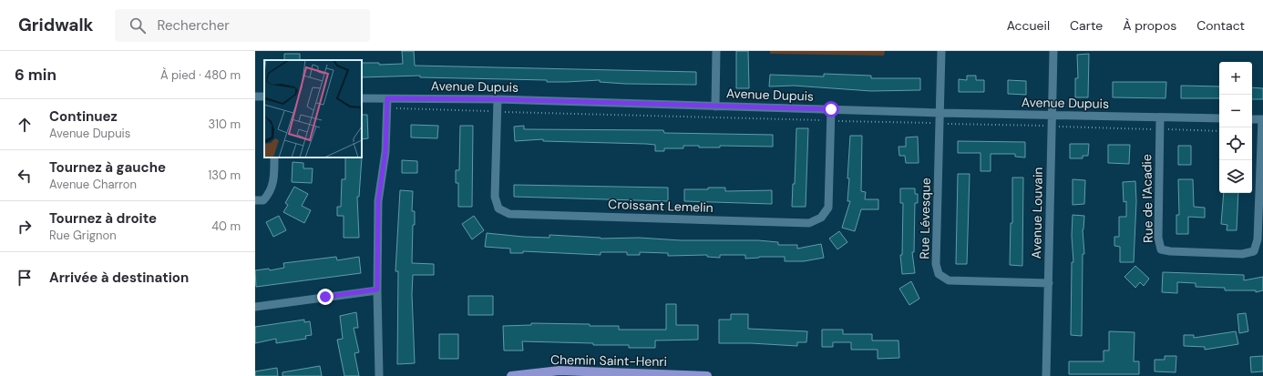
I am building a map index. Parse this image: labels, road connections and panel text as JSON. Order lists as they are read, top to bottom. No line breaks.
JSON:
{"streets":{"main road":["Chemin Saint-Henri"],"street":["Avenue Dupuis","Rue de l'Acadie","Croissant Lemelin","Avenue Louvain","Rue Lévesque"]},"crossings":[["Avenue Dupuis","Rue de l'Acadie"],["Avenue Dupuis","Croissant Lemelin"],["Avenue Dupuis","Avenue Louvain"],["Avenue Dupuis","Rue Lévesque"],["Avenue Louvain","Rue Lévesque"]],"page":{"header":"Gridwalk","search":"Rechercher","nav":["Accueil","Carte","À propos","Contact"],"heading":["6 min","À pied · 480 m"],"map_buttons":["+","−"],"list":[["Continuez","Avenue Dupuis","310 m"],["Tournez à gauche","Avenue Charron","130 m"],["Tournez à droite","Rue Grignon","40 m"],"Arrivée à destination"]}}
